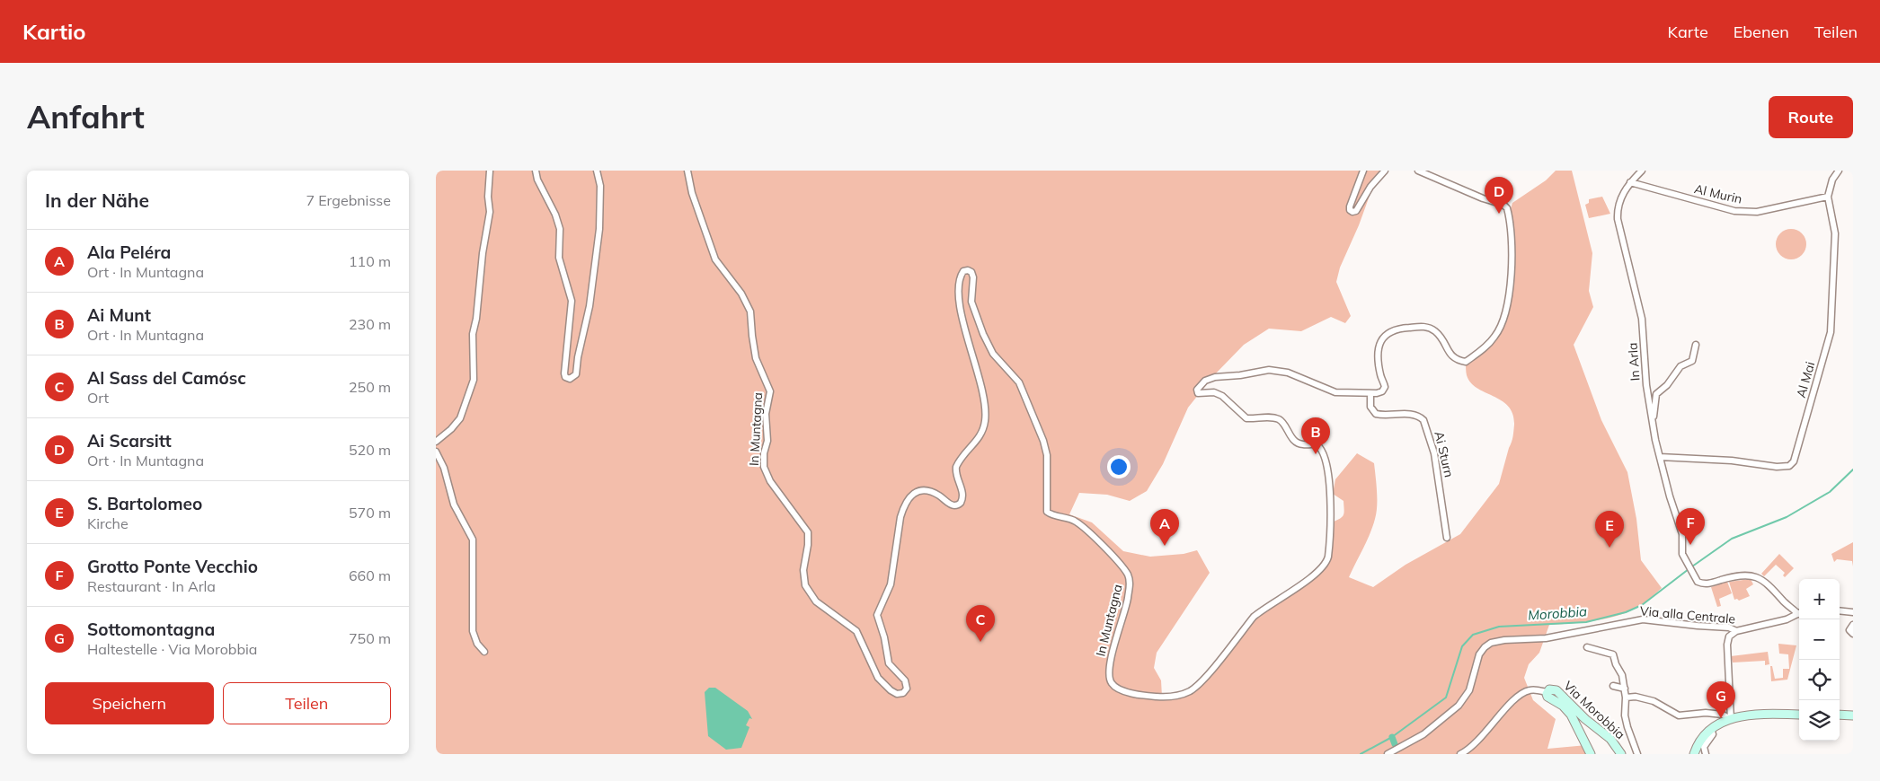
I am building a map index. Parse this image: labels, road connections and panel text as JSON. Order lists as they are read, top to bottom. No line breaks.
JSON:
{"streets":{"street":["Al Murin","In Arla","Al Mai","In Muntagna","Ai Sturn","Via alla Centrale","Via Morobbia"]},"crossings":[["Al Murin","In Arla"],["Al Murin","Al Mai"],["In Arla","Al Mai"],["In Muntagna","Ai Sturn"]],"water":["Morobbia"],"page":{"header":"Kartio","nav":["Karte","Ebenen","Teilen"],"buttons":["Route",["Speichern","Teilen"]],"title":"Anfahrt","heading":["In der Nähe","7 Ergebnisse"],"pins":["D","B","F","A","E","C","G"],"list":[{"mark":"A","name":"Ala Peléra","note":"Ort · In Muntagna","value":"110 m"},{"mark":"B","name":"Ai Munt","note":"Ort · In Muntagna","value":"230 m"},{"mark":"C","name":"Al Sass del Camósc","note":"Ort","value":"250 m"},{"mark":"D","name":"Ai Scarsitt","note":"Ort · In Muntagna","value":"520 m"},{"mark":"E","name":"S. Bartolomeo","note":"Kirche","value":"570 m"},{"mark":"F","name":"Grotto Ponte Vecchio","note":"Restaurant · In Arla","value":"660 m"},{"mark":"G","name":"Sottomontagna","note":"Haltestelle · Via Morobbia","value":"750 m"}],"map_buttons":["+","−"]}}
